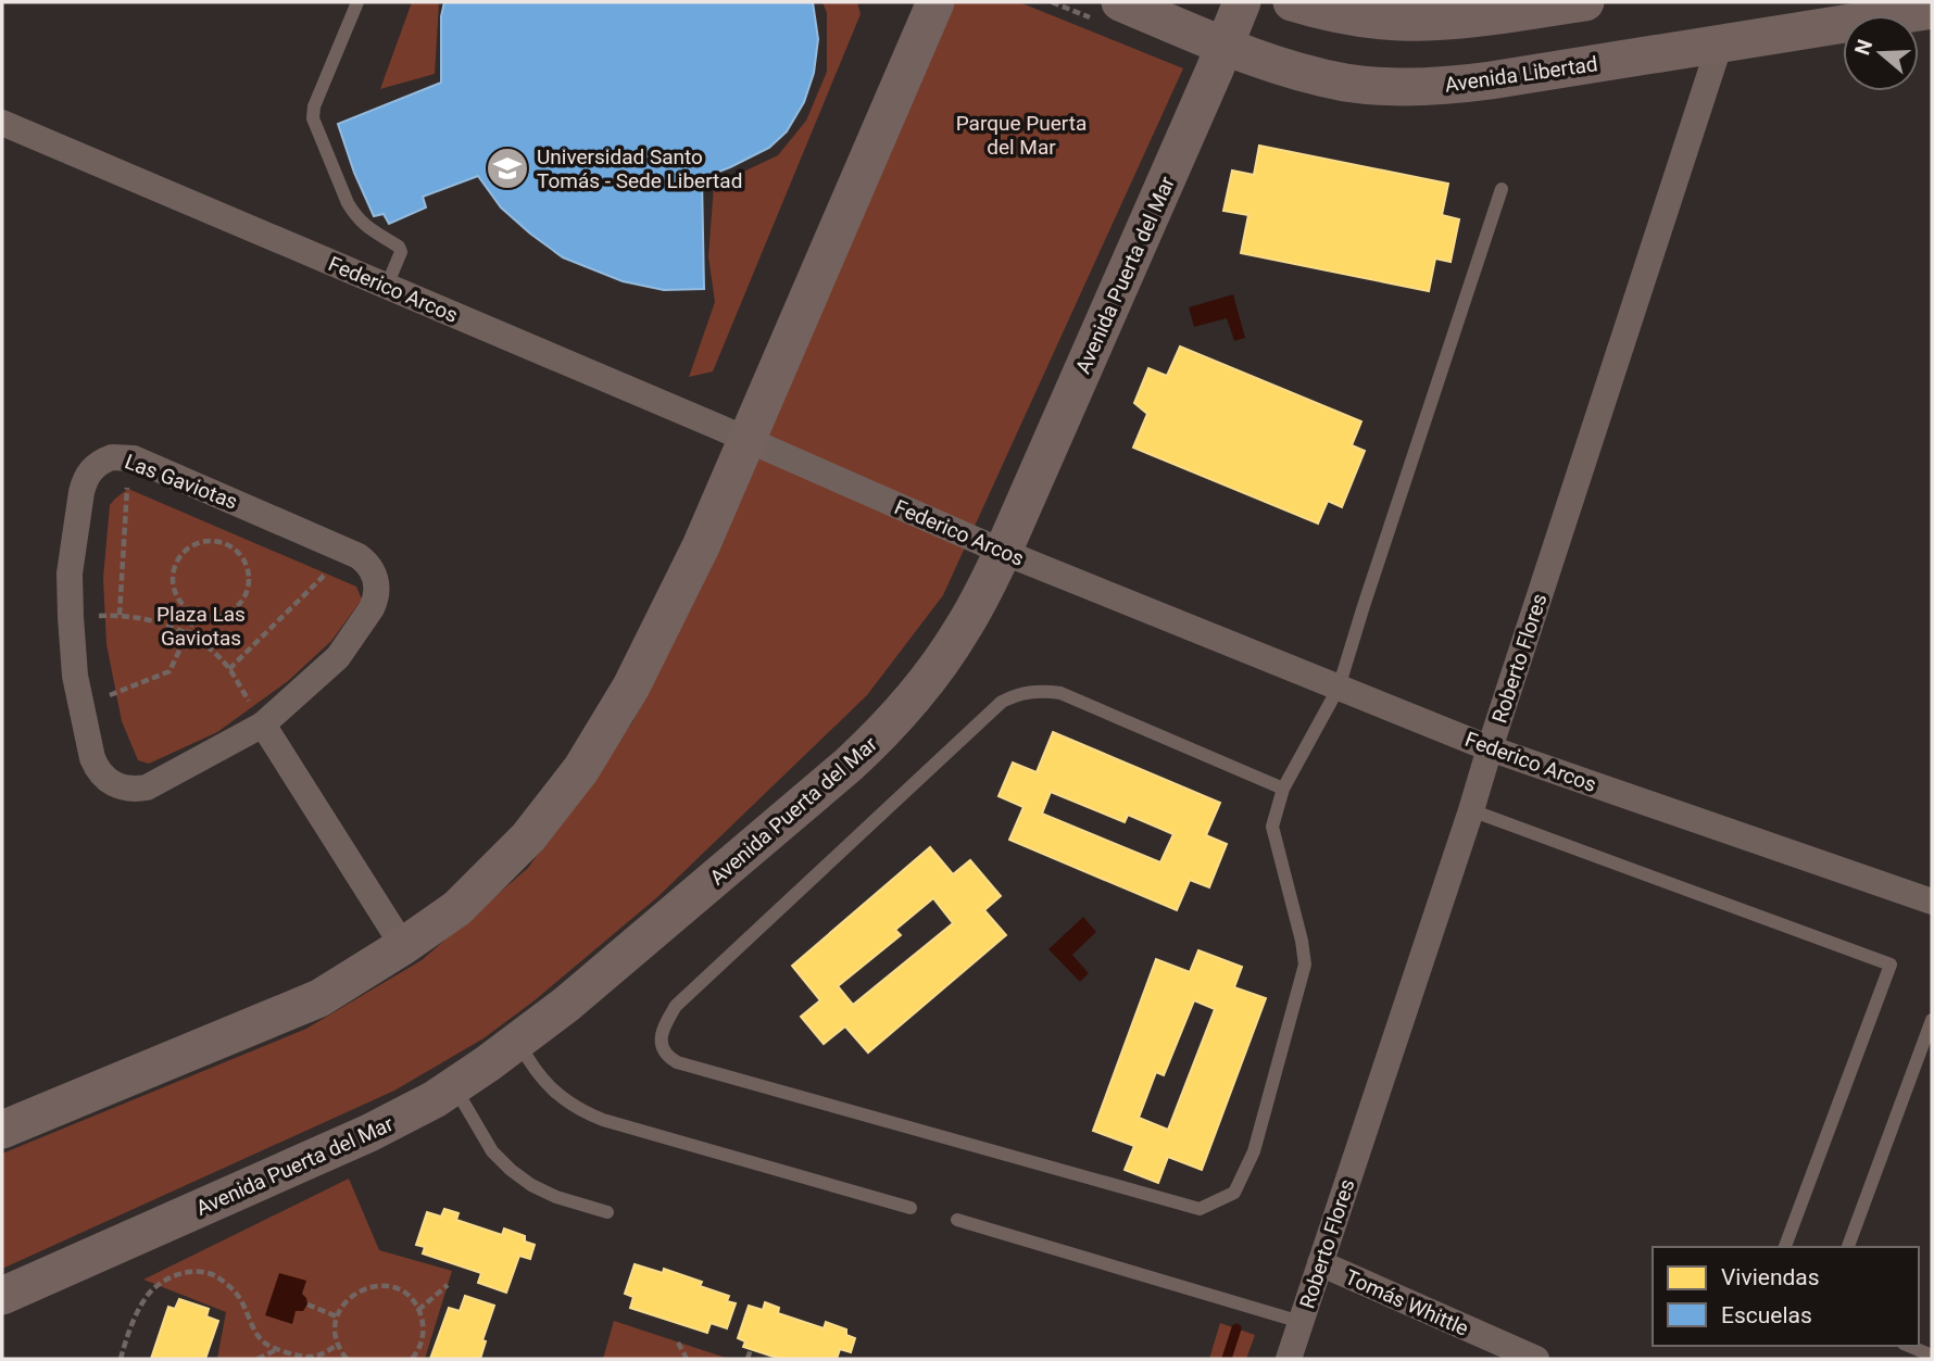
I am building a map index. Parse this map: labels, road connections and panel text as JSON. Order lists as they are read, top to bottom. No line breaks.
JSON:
{"streets":{"street":["Avenida Libertad","Avenida Puerta del Mar","Federico Arcos","Las Gaviotas","Roberto Flores","Tomás Whittle"]},"crossings":[["Avenida Libertad","Avenida Puerta del Mar"],["Avenida Libertad","Roberto Flores"],["Avenida Puerta del Mar","Federico Arcos"],["Federico Arcos","Roberto Flores"],["Roberto Flores","Tomás Whittle"]],"parks":["Parque Puerta del Mar","Plaza Las Gaviotas"],"places":{"school or university":["Universidad Santo Tomás - Sede Libertad"]},"legend":["Viviendas","Escuelas"],"north":"left"}
